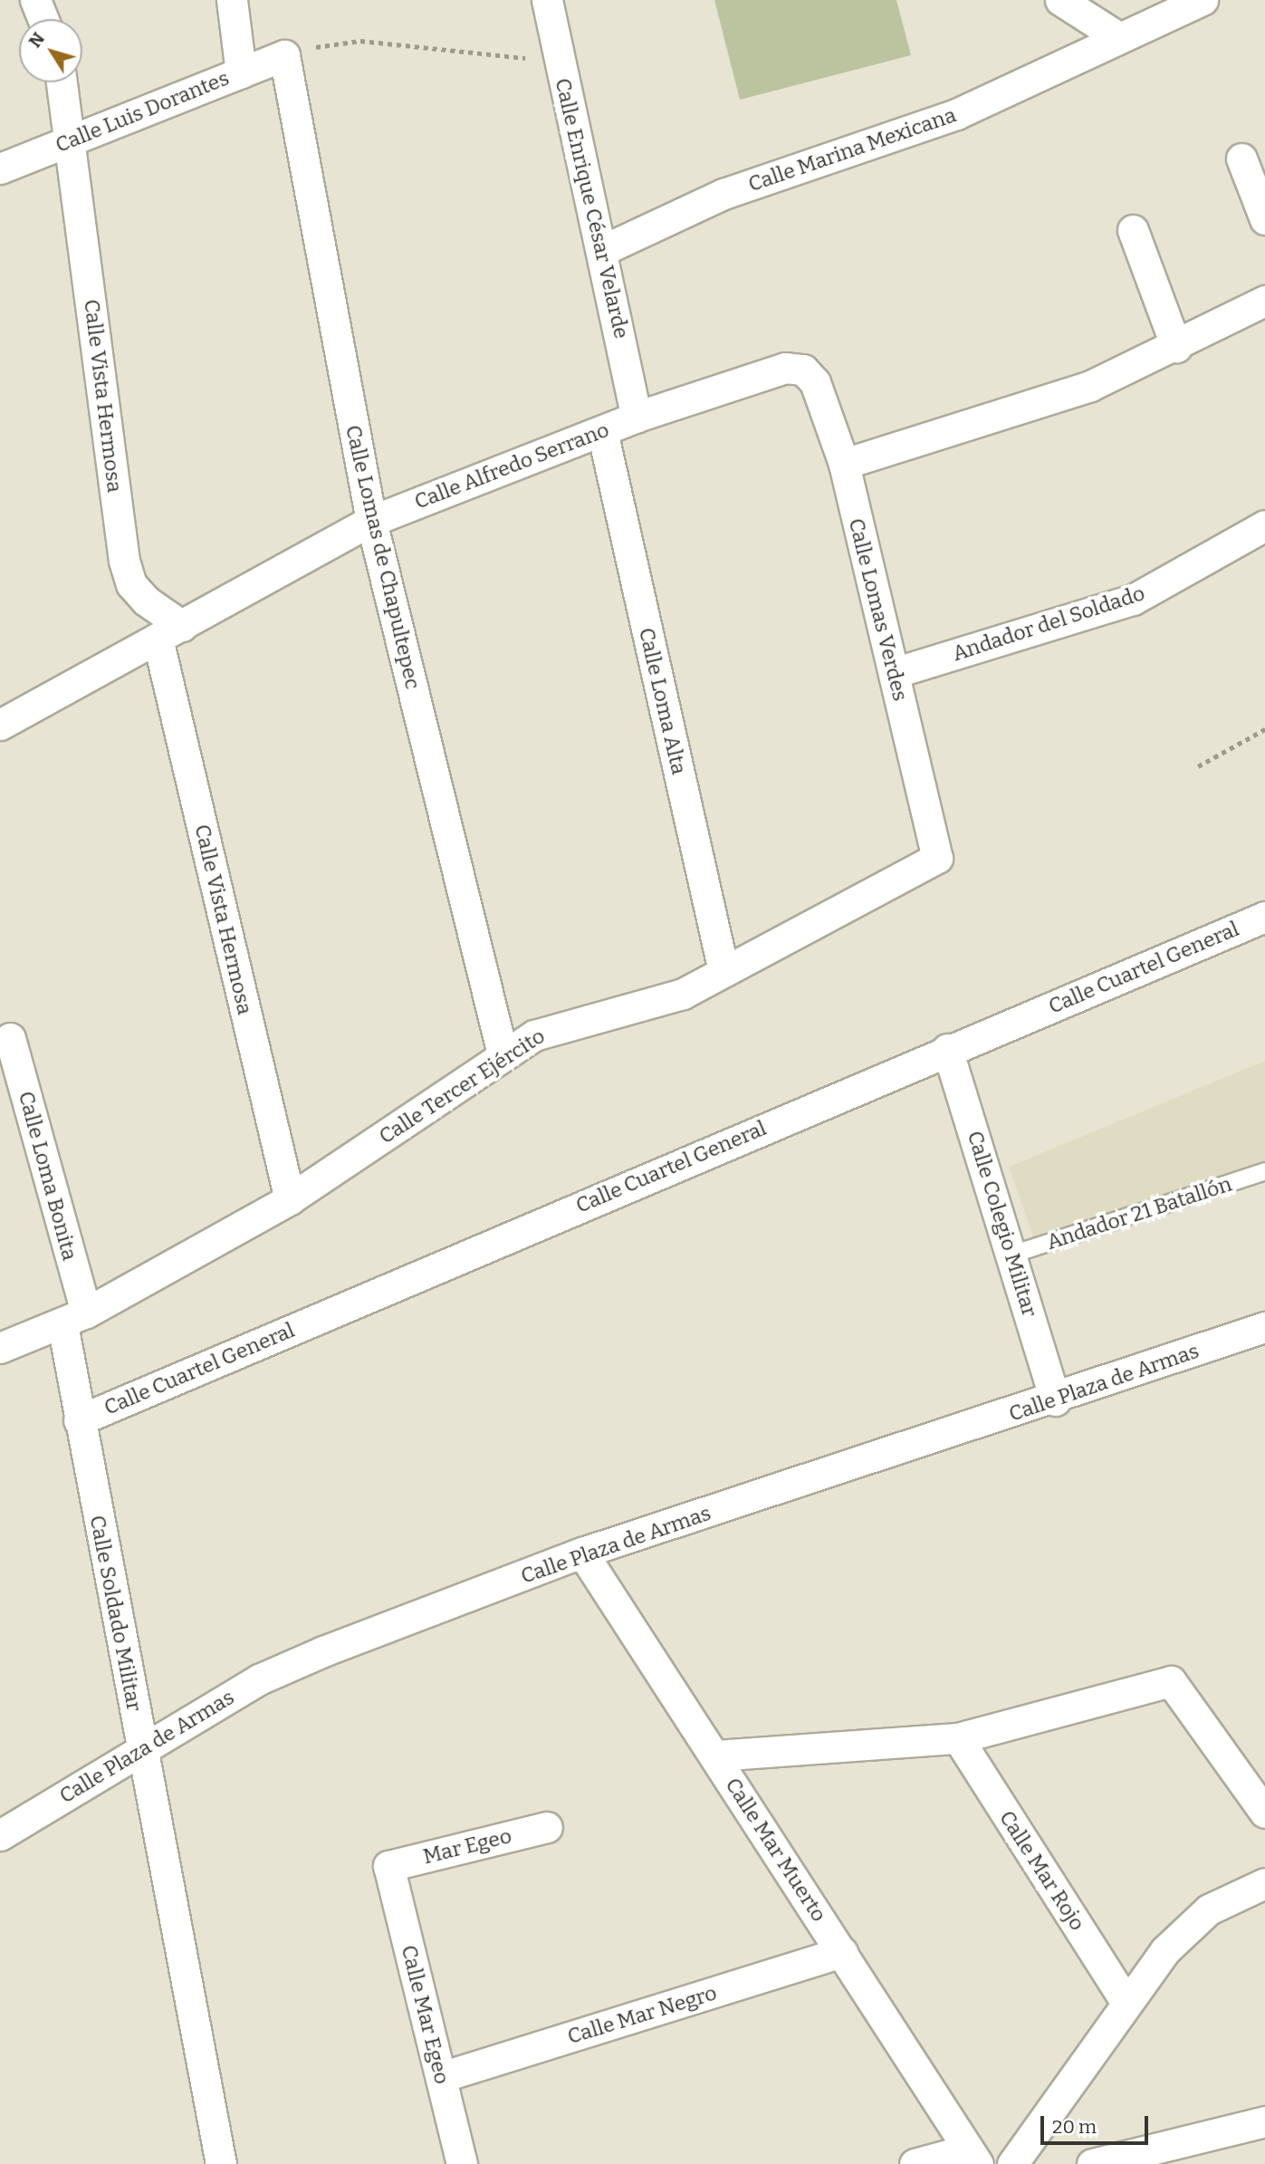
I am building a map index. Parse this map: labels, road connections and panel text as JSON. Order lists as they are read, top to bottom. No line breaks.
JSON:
{"streets":{"street":["Calle Luis Dorantes","Calle Marina Mexicana","Calle Enrique César Velarde","Calle Vista Hermosa","Calle Alfredo Serrano","Calle Lomas de Chapultepec","Calle Lomas Verdes","Andador del Soldado","Calle Loma Alta","Calle Cuartel General","Calle Tercer Ejército","Calle Loma Bonita","Calle Colegio Militar","Calle Plaza de Armas","Calle Soldado Militar","Mar Egeo","Calle Mar Muerto","Calle Mar Rojo","Calle Mar Egeo","Calle Mar Negro"],"lane":["Andador 21 Batallón"]},"crossings":[["Calle Luis Dorantes","Calle Vista Hermosa"],["Calle Luis Dorantes","Calle Lomas de Chapultepec"],["Calle Marina Mexicana","Calle Enrique César Velarde"],["Calle Enrique César Velarde","Calle Alfredo Serrano"],["Calle Vista Hermosa","Calle Alfredo Serrano"],["Calle Vista Hermosa","Calle Tercer Ejército"],["Calle Alfredo Serrano","Calle Lomas de Chapultepec"],["Calle Alfredo Serrano","Calle Lomas Verdes"],["Calle Alfredo Serrano","Calle Loma Alta"],["Calle Lomas de Chapultepec","Calle Tercer Ejército"],["Calle Lomas Verdes","Andador del Soldado"],["Calle Lomas Verdes","Calle Tercer Ejército"],["Calle Loma Alta","Calle Tercer Ejército"],["Calle Cuartel General","Calle Colegio Militar"],["Calle Cuartel General","Calle Soldado Militar"],["Calle Tercer Ejército","Calle Loma Bonita"],["Calle Tercer Ejército","Calle Soldado Militar"],["Calle Loma Bonita","Calle Soldado Militar"],["Andador 21 Batallón","Calle Colegio Militar"],["Calle Colegio Militar","Calle Plaza de Armas"],["Calle Plaza de Armas","Calle Soldado Militar"],["Calle Plaza de Armas","Calle Mar Muerto"],["Mar Egeo","Calle Mar Egeo"],["Calle Mar Muerto","Calle Mar Negro"],["Calle Mar Egeo","Calle Mar Negro"]],"scale_bar":"20 m","north":"top left"}
